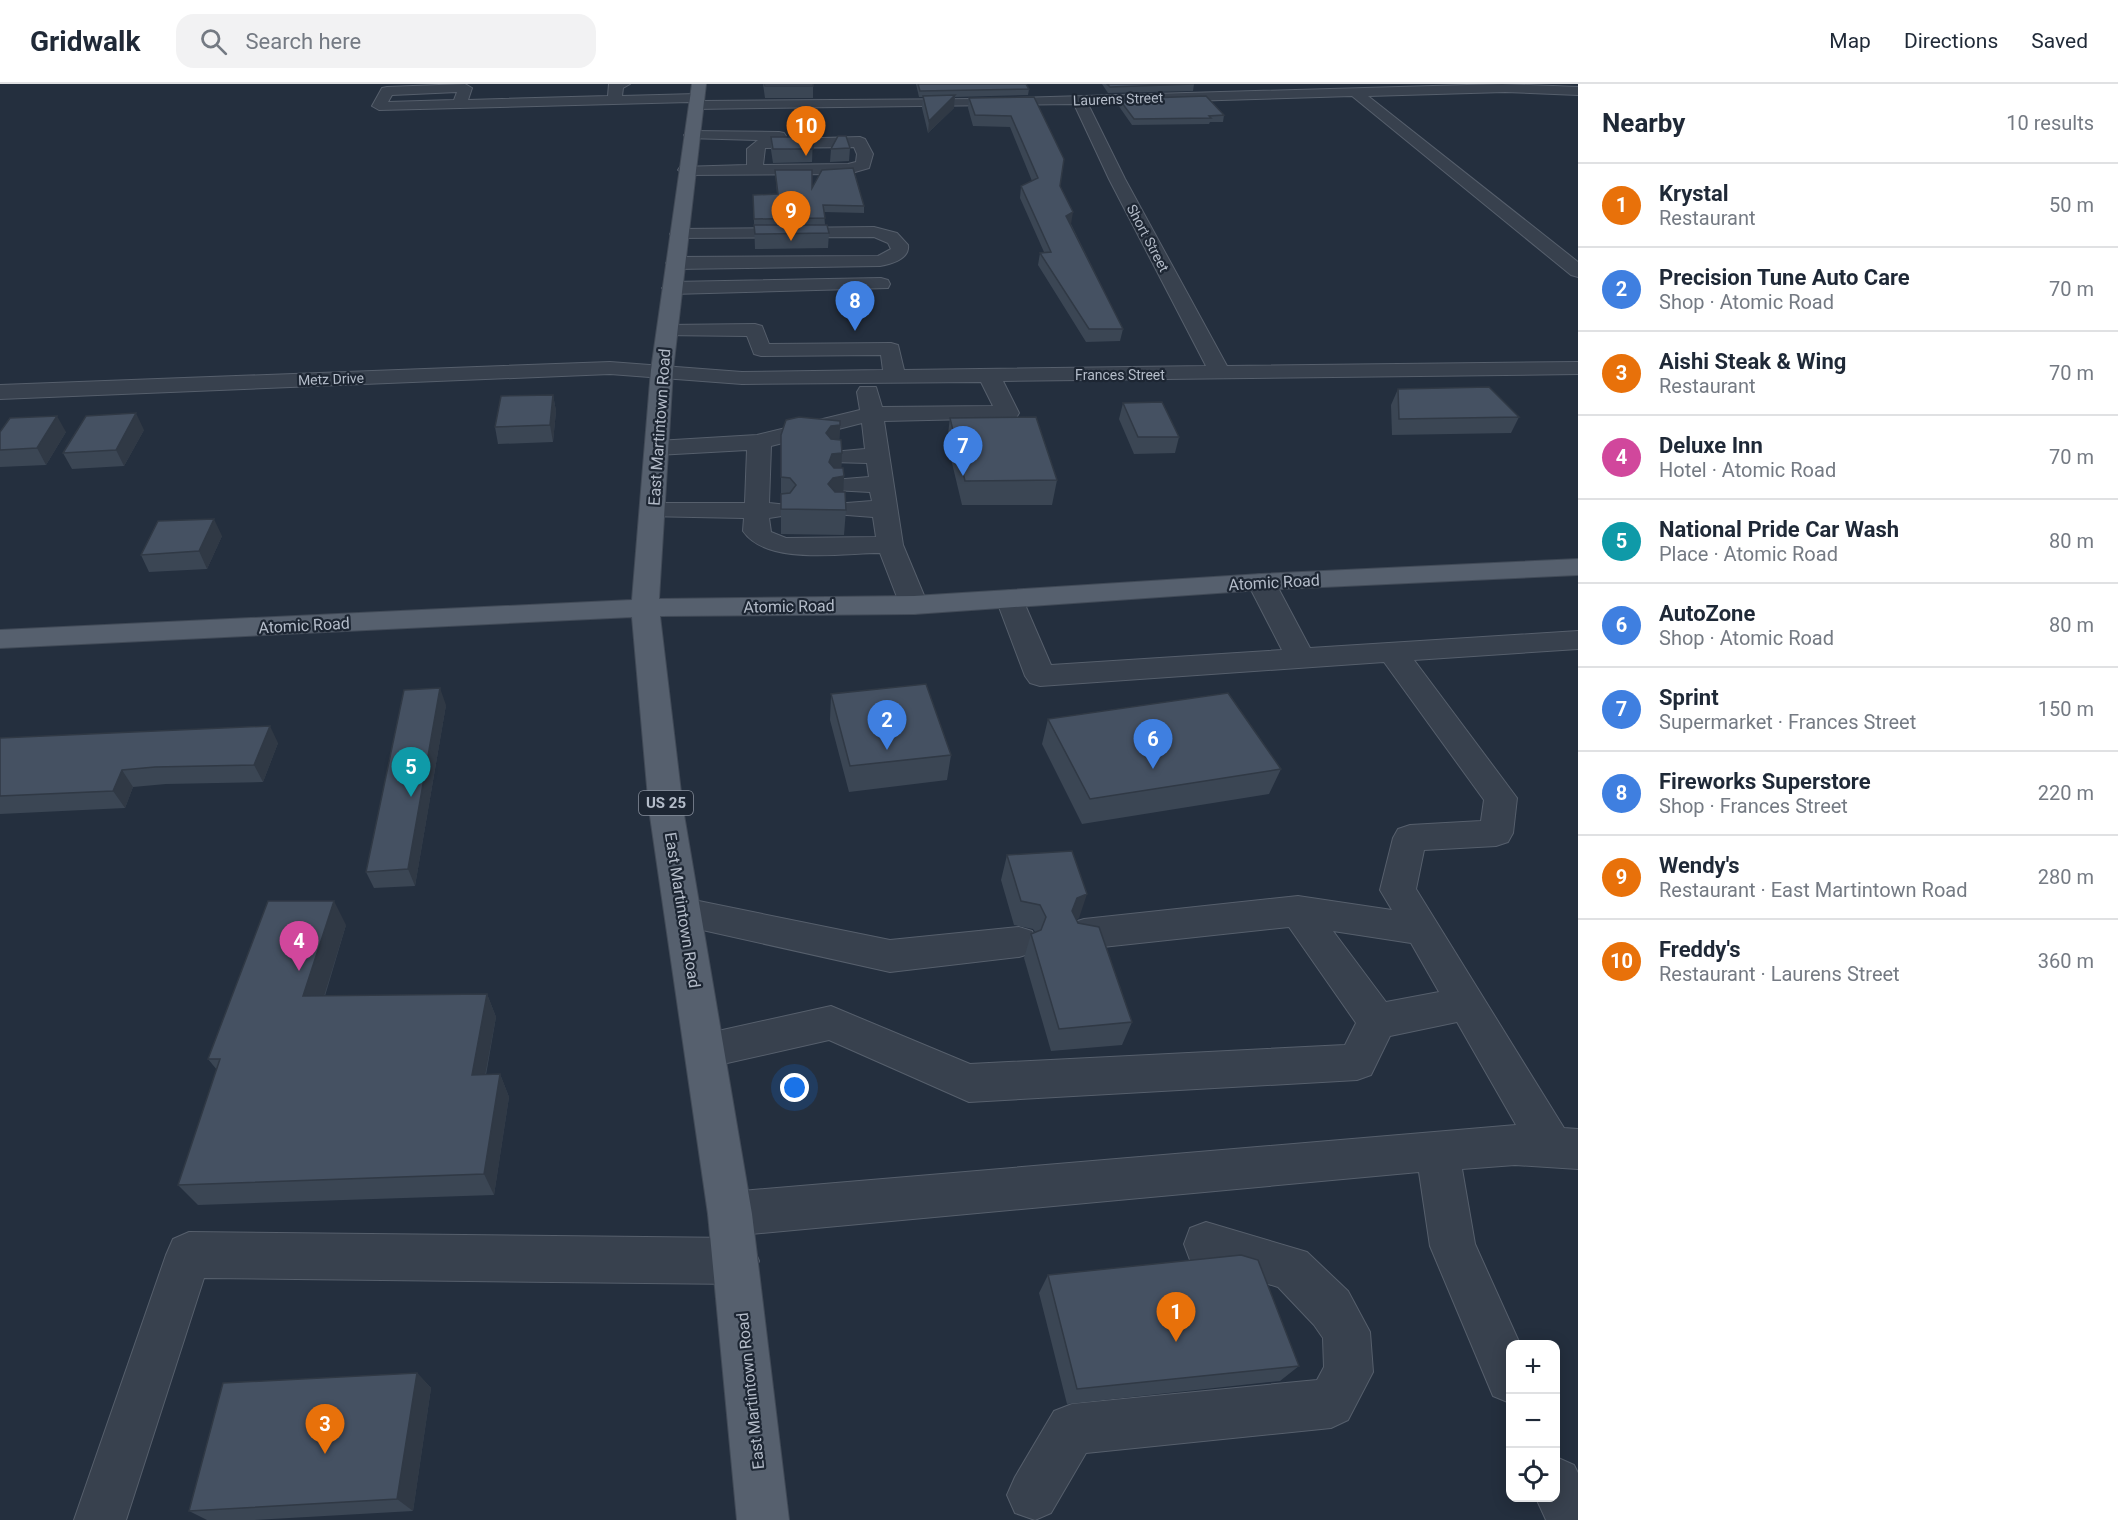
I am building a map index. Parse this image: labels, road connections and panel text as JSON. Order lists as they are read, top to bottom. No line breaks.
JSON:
{"streets":{"main road":["East Martintown Road","Atomic Road","US 25"],"street":["Laurens Street","Short Street","Frances Street","Metz Drive"]},"crossings":[["Laurens Street","Short Street"],["Laurens Street","East Martintown Road"],["Short Street","Frances Street"],["Frances Street","Metz Drive"],["Frances Street","East Martintown Road"],["Metz Drive","East Martintown Road"],["East Martintown Road","Atomic Road"]],"page":{"header":"Gridwalk","search":"Search here","nav":["Map","Directions","Saved"],"heading":["Nearby","10 results"],"pins":["10","9","8","7","2","6","5","4","1","3"],"list":[{"mark":"1","name":"Krystal","note":"Restaurant","value":"50 m"},{"mark":"2","name":"Precision Tune Auto Care","note":"Shop · Atomic Road","value":"70 m"},{"mark":"3","name":"Aishi Steak & Wing","note":"Restaurant","value":"70 m"},{"mark":"4","name":"Deluxe Inn","note":"Hotel · Atomic Road","value":"70 m"},{"mark":"5","name":"National Pride Car Wash","note":"Place · Atomic Road","value":"80 m"},{"mark":"6","name":"AutoZone","note":"Shop · Atomic Road","value":"80 m"},{"mark":"7","name":"Sprint","note":"Supermarket · Frances Street","value":"150 m"},{"mark":"8","name":"Fireworks Superstore","note":"Shop · Frances Street","value":"220 m"},{"mark":"9","name":"Wendy's","note":"Restaurant · East Martintown Road","value":"280 m"},{"mark":"10","name":"Freddy's","note":"Restaurant · Laurens Street","value":"360 m"}],"map_buttons":["+","−"]}}
